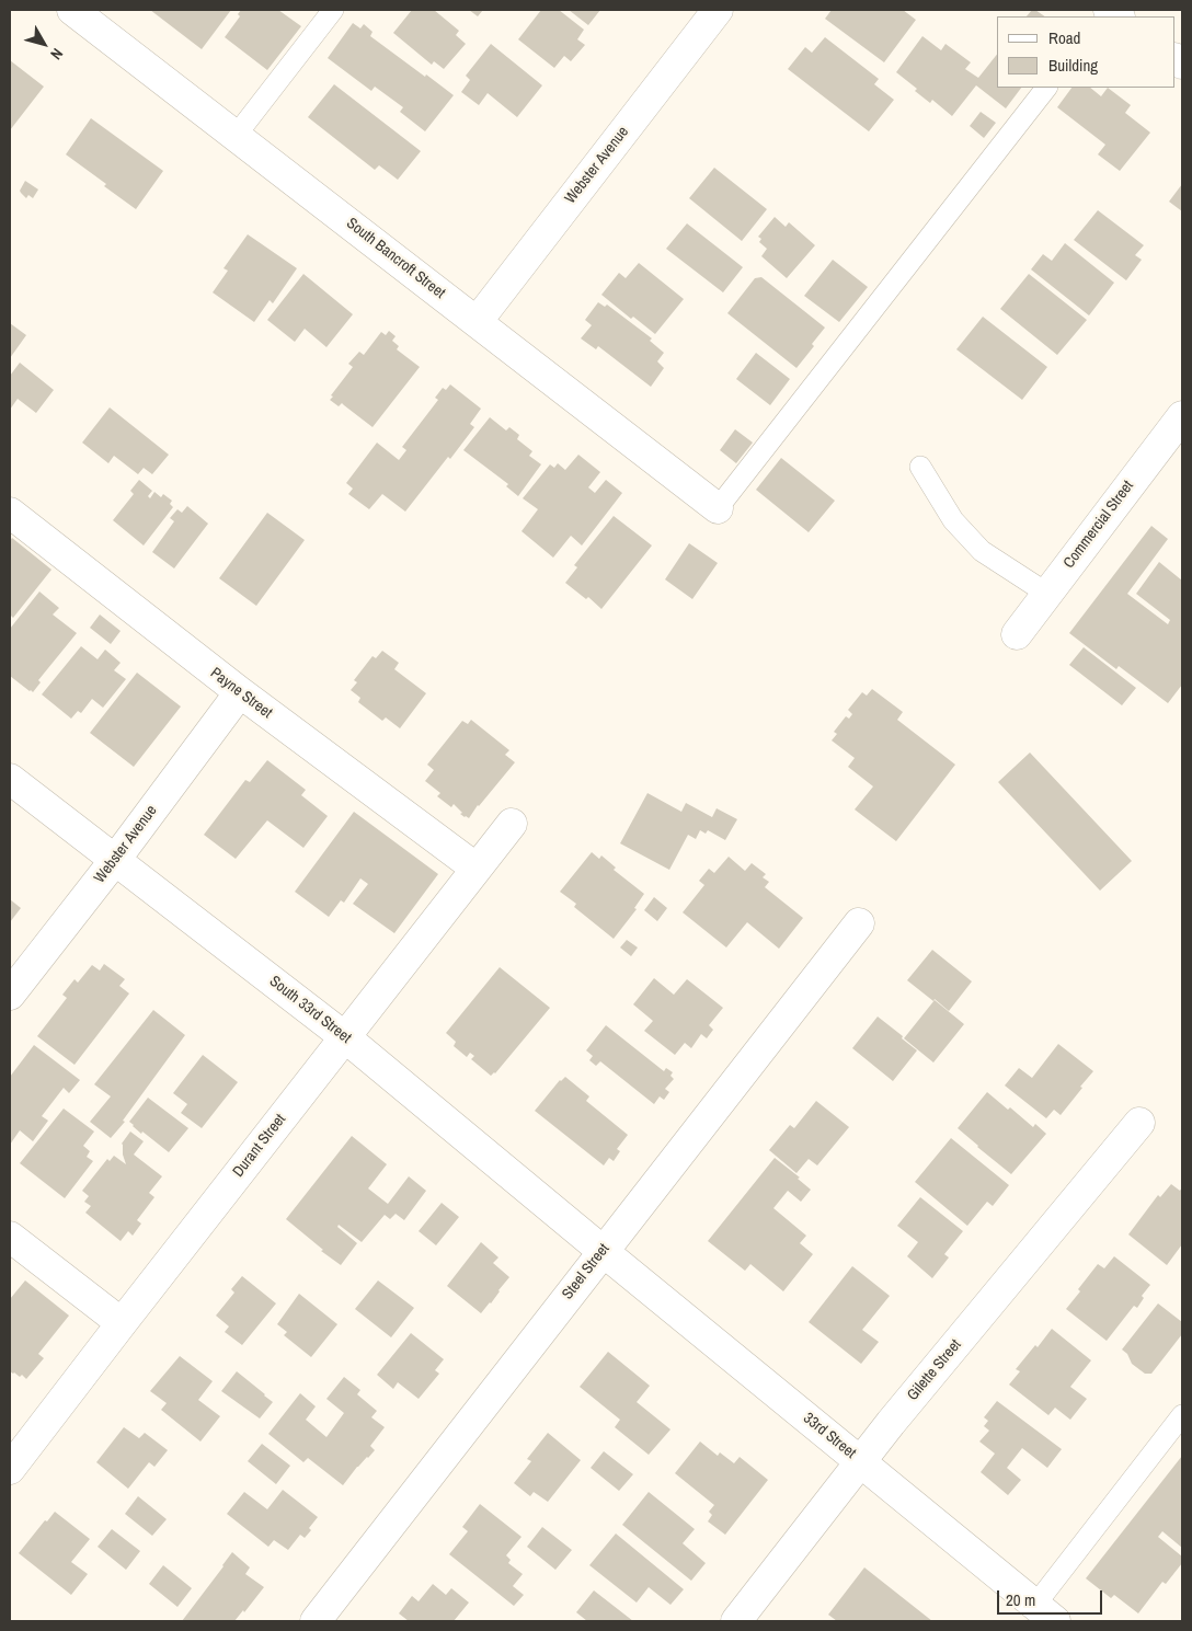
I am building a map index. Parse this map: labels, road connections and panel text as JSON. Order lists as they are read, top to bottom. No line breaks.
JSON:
{"streets":{"street":["Webster Avenue","South Bancroft Street","Commercial Street","Payne Street","South 33rd Street","Durant Street","Steel Street","Gilette Street","33rd Street"]},"crossings":[["Webster Avenue","South Bancroft Street"],["Webster Avenue","Payne Street"],["Webster Avenue","South 33rd Street"],["Payne Street","Durant Street"],["South 33rd Street","Durant Street"],["South 33rd Street","Steel Street"],["South 33rd Street","33rd Street"],["Steel Street","33rd Street"],["Gilette Street","33rd Street"]],"legend":["Road","Building"],"scale_bar":"20 m","north":"bottom right"}
